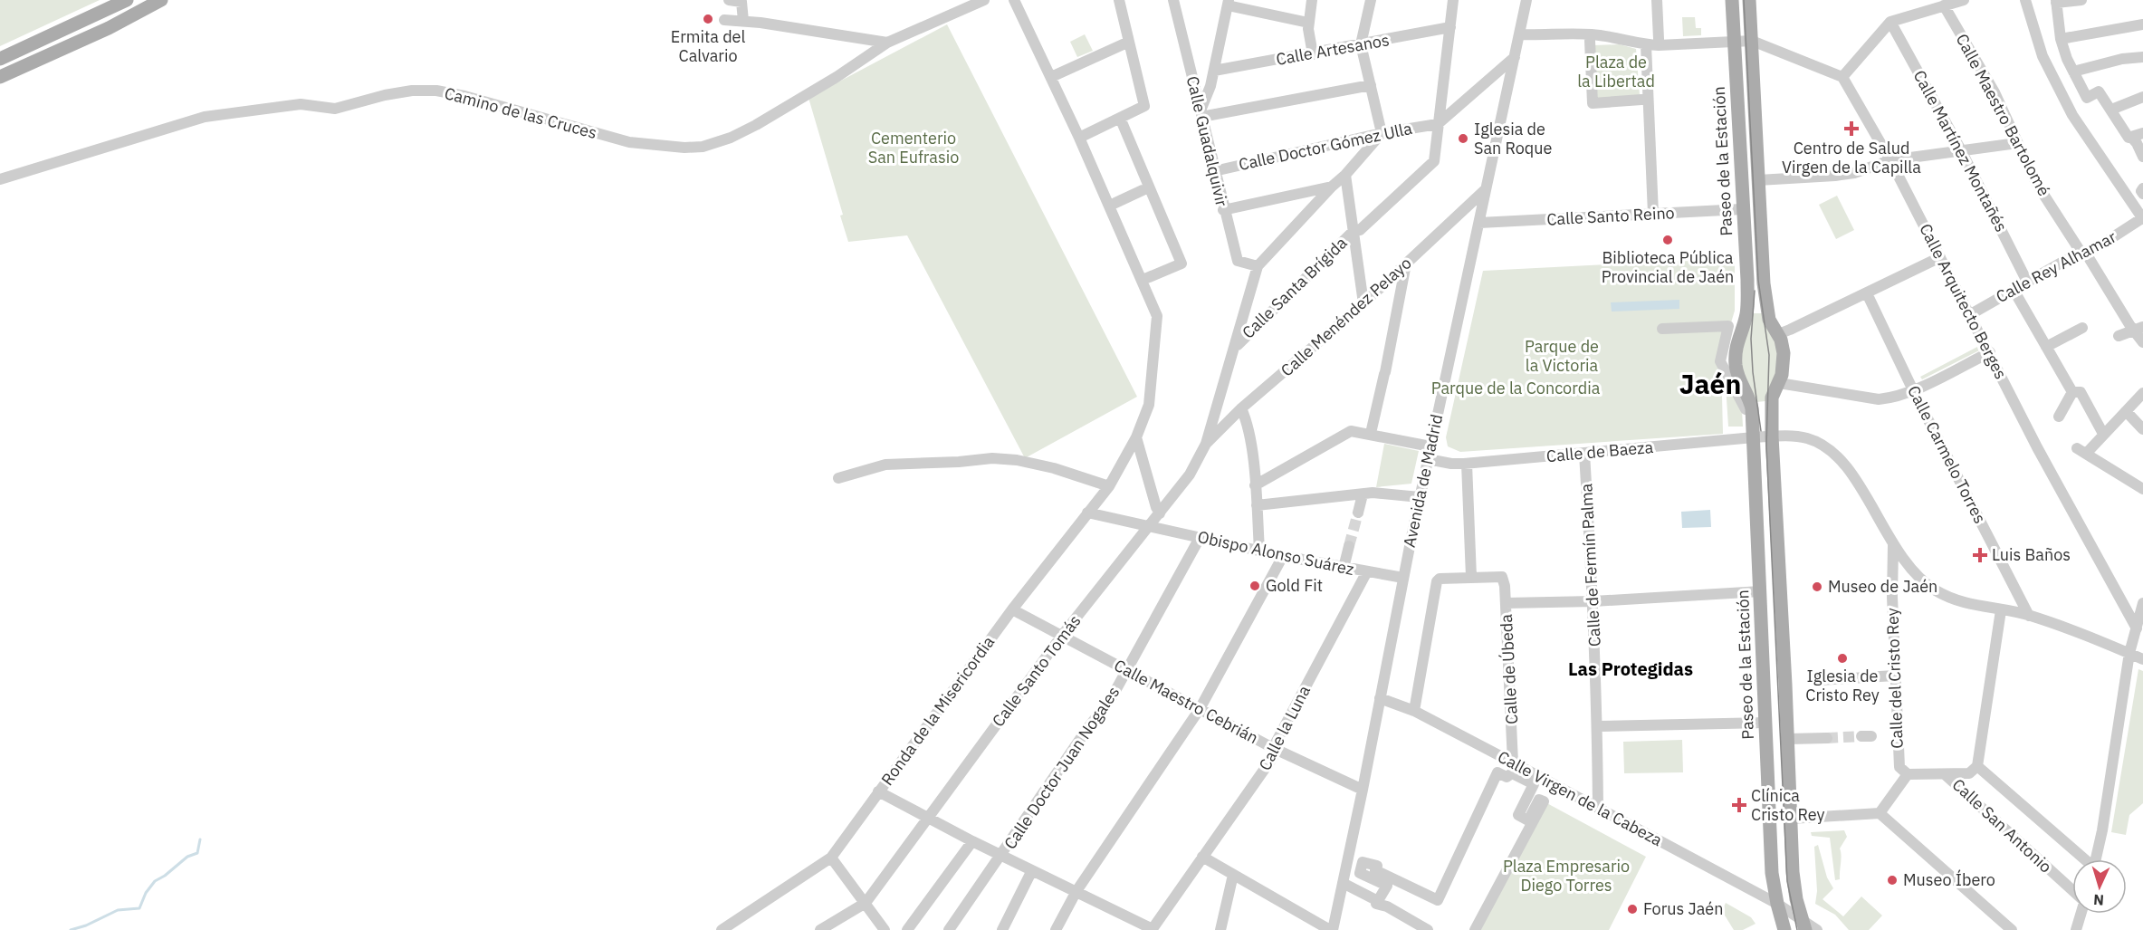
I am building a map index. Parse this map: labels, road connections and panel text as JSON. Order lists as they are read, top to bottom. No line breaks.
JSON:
{"streets":{"main road":["Paseo de la Estación"],"street":["Calle Artesanos","Camino de las Cruces","Calle Maestro Bartolomé","Calle Guadalquivir","Calle Doctor Gómez Ulla","Calle Martínez Montañés","Calle Santo Reino","Calle Rey Alhamar","Calle Santa Brígida","Calle Arquitecto Berges","Calle Menéndez Pelayo","Calle de Baeza","Calle Carmelo Torres","Avenida de Madrid","Obispo Alonso Suárez","Calle de Fermín Palma","Calle de Úbeda","Calle Santo Tomás","Calle del Cristo Rey","Calle Maestro Cebrián","Ronda de la Misericordia","Calle la Luna","Calle Doctor Juan Nogales","Calle Virgen de la Cabeza","Calle San Antonio"]},"crossings":[["Calle Artesanos","Calle Santa Brígida"],["Calle Maestro Bartolomé","Calle Rey Alhamar"],["Calle Guadalquivir","Calle Doctor Gómez Ulla"],["Calle Doctor Gómez Ulla","Calle Santa Brígida"],["Calle Martínez Montañés","Calle Rey Alhamar"],["Paseo de la Estación","Calle Santo Reino"],["Paseo de la Estación","Calle de Baeza"],["Paseo de la Estación","Calle Virgen de la Cabeza"],["Calle Santo Reino","Avenida de Madrid"],["Calle Rey Alhamar","Calle Arquitecto Berges"],["Calle Menéndez Pelayo","Avenida de Madrid"],["Calle Menéndez Pelayo","Calle Santo Tomás"],["Calle de Baeza","Calle Carmelo Torres"],["Calle de Baeza","Avenida de Madrid"],["Calle de Baeza","Calle de Fermín Palma"],["Calle de Baeza","Calle del Cristo Rey"],["Avenida de Madrid","Obispo Alonso Suárez"],["Avenida de Madrid","Calle Maestro Cebrián"],["Avenida de Madrid","Calle Virgen de la Cabeza"],["Obispo Alonso Suárez","Calle Santo Tomás"],["Obispo Alonso Suárez","Ronda de la Misericordia"],["Obispo Alonso Suárez","Calle la Luna"],["Obispo Alonso Suárez","Calle Doctor Juan Nogales"],["Calle de Fermín Palma","Calle Virgen de la Cabeza"],["Calle de Úbeda","Calle Virgen de la Cabeza"],["Calle Santo Tomás","Calle Maestro Cebrián"],["Calle Maestro Cebrián","Ronda de la Misericordia"],["Calle Maestro Cebrián","Calle la Luna"],["Calle Maestro Cebrián","Calle Doctor Juan Nogales"]],"districts":["Jaén","Las Protegidas"],"parks":["Plaza de la Libertad","Cementerio San Eufrasio","Parque de la Victoria","Parque de la Concordia","Plaza Empresario Diego Torres"],"places":{"other":["Ermita del Calvario","Iglesia de San Roque","Biblioteca Pública Provincial de Jaén","Gold Fit","Museo de Jaén","Iglesia de Cristo Rey","Museo Íbero","Forus Jaén"],"health":["Centro de Salud Virgen de la Capilla","Luis Baños","Clínica Cristo Rey"]},"north":"bottom"}
